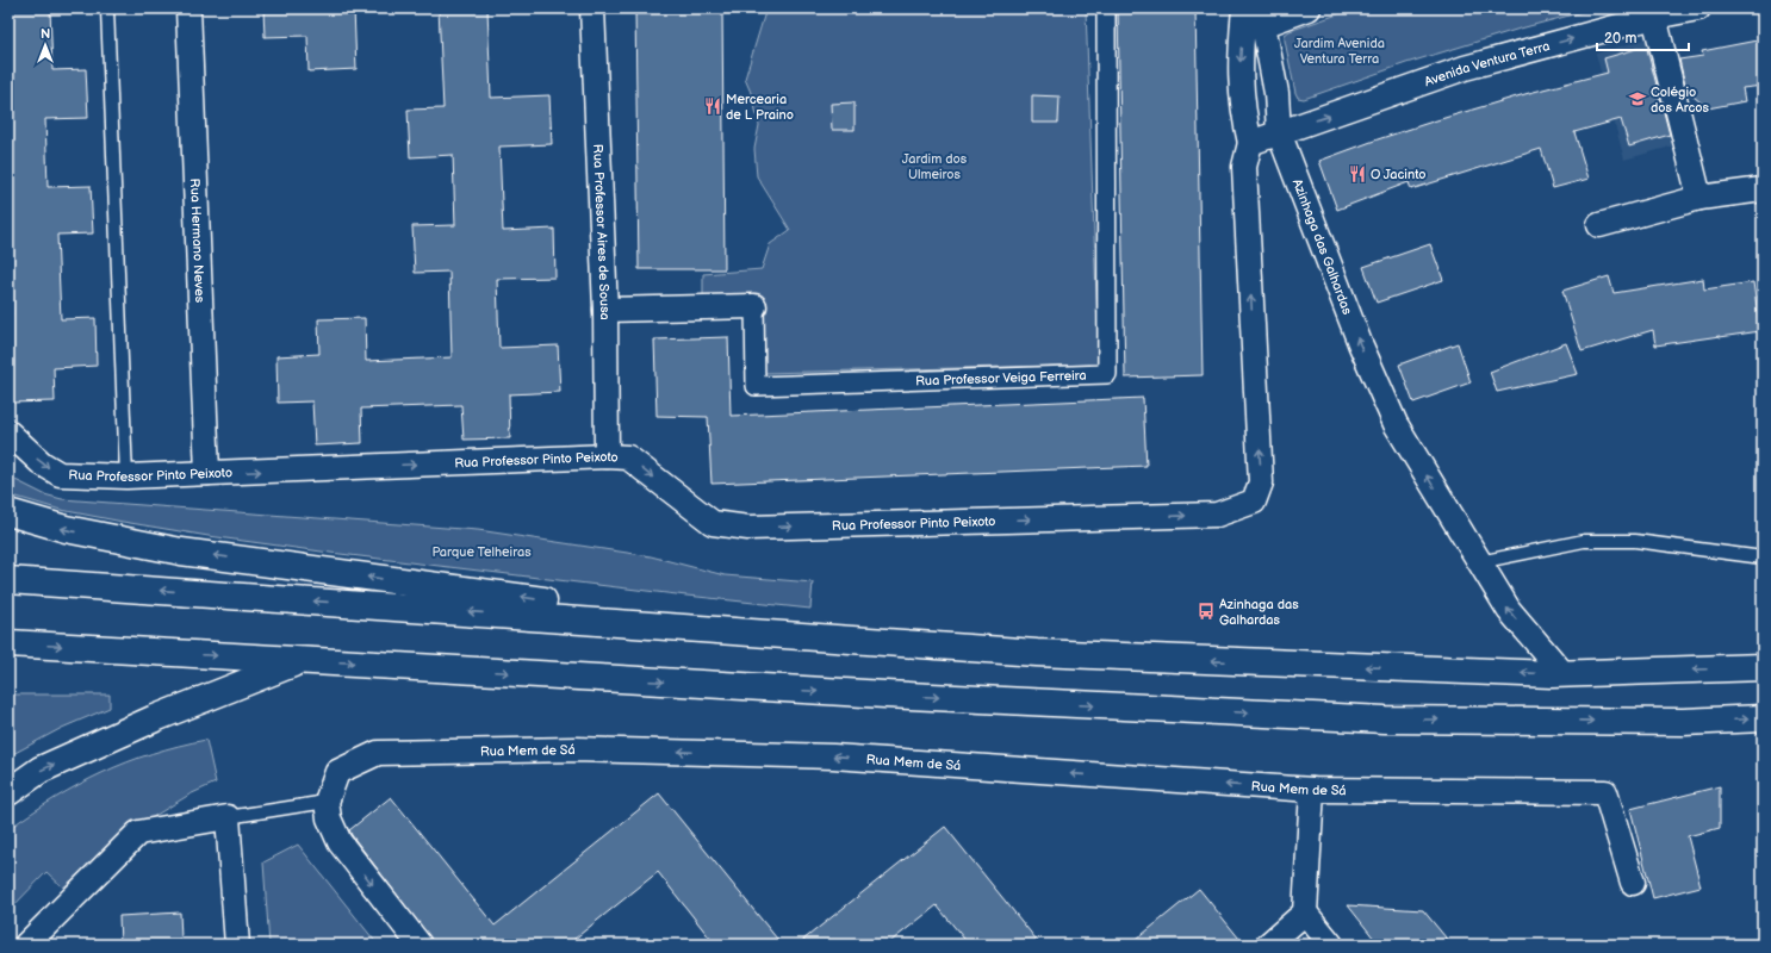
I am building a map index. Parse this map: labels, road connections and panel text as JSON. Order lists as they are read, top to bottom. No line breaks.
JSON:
{"streets":{"street":["Avenida Ventura Terra","Rua Professor Aires de Sousa","Rua Hermano Neves","Azinhaga das Galhardas","Rua Professor Veiga Ferreira","Rua Professor Pinto Peixoto","Rua Mem de Sá"]},"crossings":[["Avenida Ventura Terra","Azinhaga das Galhardas"],["Rua Professor Aires de Sousa","Rua Professor Veiga Ferreira"],["Rua Professor Aires de Sousa","Rua Professor Pinto Peixoto"],["Rua Hermano Neves","Rua Professor Pinto Peixoto"]],"one_way":["Azinhaga das Galhardas","Rua Mem de Sá"],"parks":["Jardim Avenida Ventura Terra","Jardim dos Ulmeiros","Parque Telheiras"],"places":{"school or university":["Colégio dos Arcos"],"restaurant":["Mercearia de L Praino","O Jacinto"],"bus stop":["Azinhaga das Galhardas"]},"scale_bar":"20 m","north":"top"}
